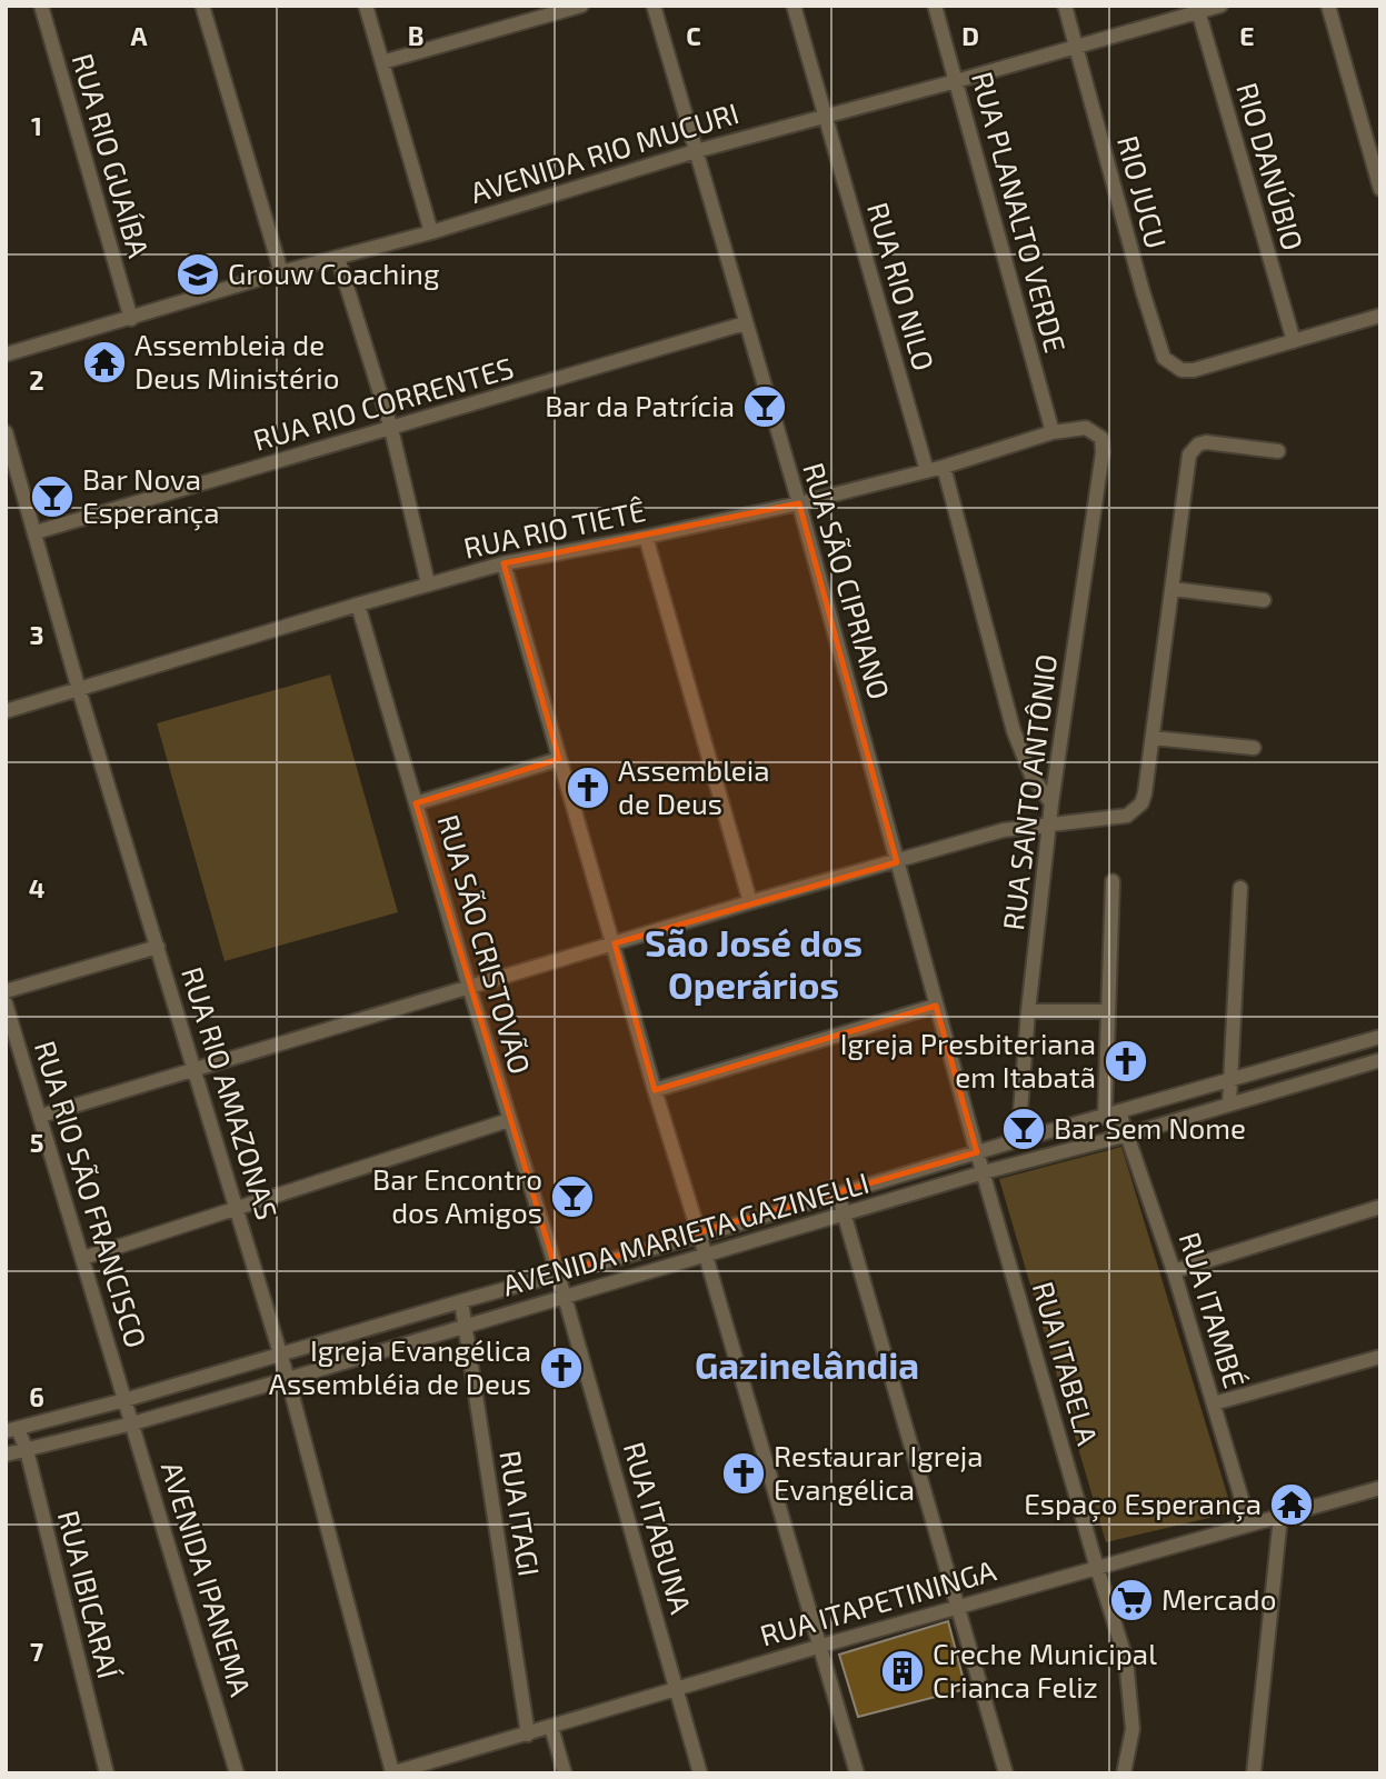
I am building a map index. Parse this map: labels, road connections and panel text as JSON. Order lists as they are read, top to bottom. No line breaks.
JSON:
{"streets":{"street":["AVENIDA RIO MUCURI","RUA RIO GUAÍBA","RIO DANÚBIO","RIO JUCU","RUA PLANALTO VERDE","RUA RIO NILO","RUA RIO CORRENTES","RUA RIO TIETÊ","RUA SÃO CIPRIANO","RUA SANTO ANTÔNIO","RUA SÃO CRISTOVÃO","RUA RIO AMAZONAS","RUA RIO SÃO FRANCISCO","AVENIDA MARIETA GAZINELLI","RUA ITAMBÉ","RUA ITABELA","RUA ITAGI","RUA ITABUNA","AVENIDA IPANEMA","RUA IBICARAÍ","RUA ITAPETININGA"]},"crossings":[["AVENIDA RIO MUCURI","RUA RIO GUAÍBA"],["AVENIDA RIO MUCURI","RIO DANÚBIO"],["AVENIDA RIO MUCURI","RIO JUCU"],["AVENIDA RIO MUCURI","RUA PLANALTO VERDE"],["AVENIDA RIO MUCURI","RUA RIO NILO"],["AVENIDA RIO MUCURI","RUA SÃO CIPRIANO"],["RIO DANÚBIO","RIO JUCU"],["RUA PLANALTO VERDE","RUA RIO TIETÊ"],["RUA RIO NILO","RUA RIO TIETÊ"],["RUA RIO CORRENTES","RUA SÃO CIPRIANO"],["RUA RIO CORRENTES","RUA RIO AMAZONAS"],["RUA RIO TIETÊ","RUA SÃO CIPRIANO"],["RUA RIO TIETÊ","RUA SANTO ANTÔNIO"],["RUA RIO TIETÊ","RUA SÃO CRISTOVÃO"],["RUA RIO TIETÊ","RUA RIO AMAZONAS"],["RUA SÃO CIPRIANO","AVENIDA MARIETA GAZINELLI"],["RUA SÃO CIPRIANO","RUA ITABELA"],["RUA SANTO ANTÔNIO","AVENIDA MARIETA GAZINELLI"],["RUA SÃO CRISTOVÃO","AVENIDA MARIETA GAZINELLI"],["RUA SÃO CRISTOVÃO","RUA ITABUNA"],["RUA RIO AMAZONAS","AVENIDA MARIETA GAZINELLI"],["RUA RIO AMAZONAS","RUA ITAPETININGA"],["RUA RIO SÃO FRANCISCO","AVENIDA MARIETA GAZINELLI"],["RUA RIO SÃO FRANCISCO","AVENIDA IPANEMA"],["AVENIDA MARIETA GAZINELLI","RUA ITAMBÉ"],["AVENIDA MARIETA GAZINELLI","RUA ITABELA"],["AVENIDA MARIETA GAZINELLI","RUA ITAGI"],["AVENIDA MARIETA GAZINELLI","RUA ITABUNA"],["AVENIDA MARIETA GAZINELLI","AVENIDA IPANEMA"],["AVENIDA MARIETA GAZINELLI","RUA IBICARAÍ"],["RUA ITAMBÉ","RUA ITAPETININGA"],["RUA ITABELA","RUA ITAPETININGA"],["RUA ITAGI","RUA ITAPETININGA"],["RUA ITABUNA","RUA ITAPETININGA"]],"districts":["São José dos Operários","Gazinelândia"],"places":{"school or university":["Grouw Coaching"],"temple":["Assembleia de Deus Ministério","Espaço Esperança"],"bar":["Bar da Patrícia","Bar Nova Esperança","Bar Sem Nome","Bar Encontro dos Amigos"],"church":["Assembleia de Deus","Igreja Presbiteriana em Itabatã","Igreja Evangélica Assembléia de Deus","Restaurar Igreja Evangélica"],"supermarket":["Mercado"],"building":["Creche Municipal Crianca Feliz"]},"grid":{"columns":["A","B","C","D","E"],"rows":["1","2","3","4","5","6","7"]}}
